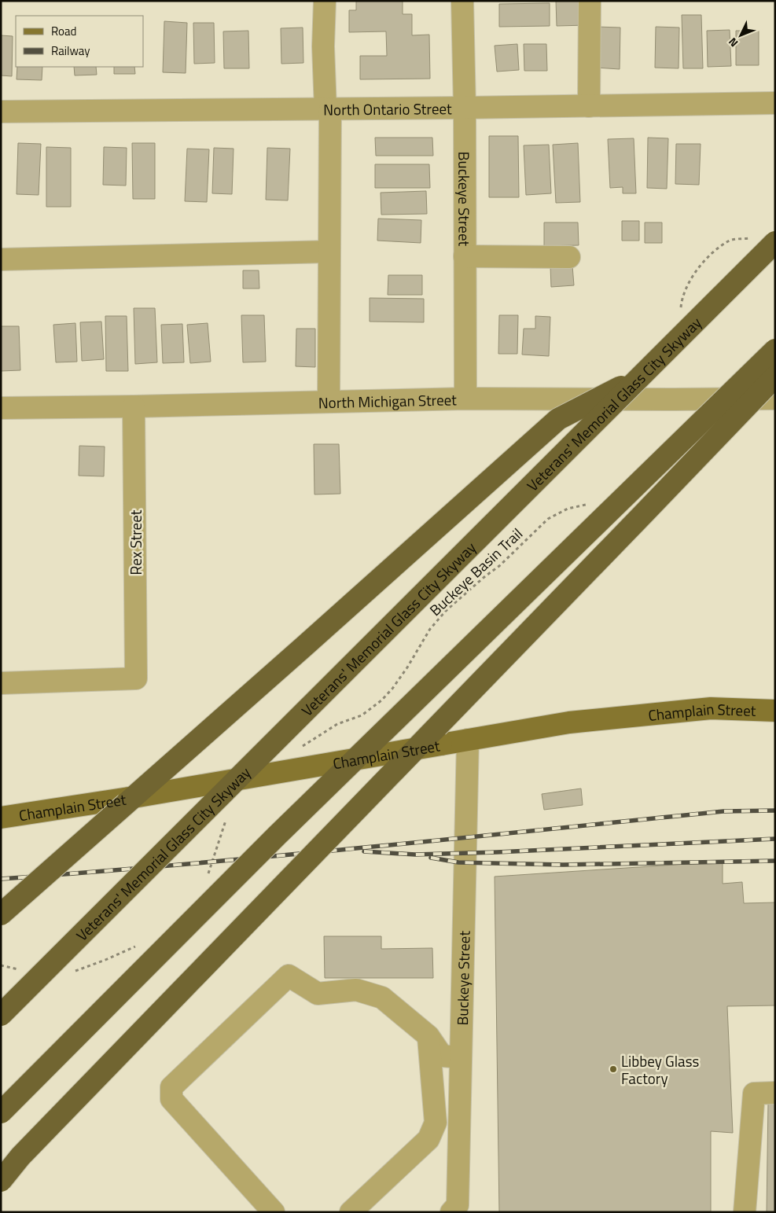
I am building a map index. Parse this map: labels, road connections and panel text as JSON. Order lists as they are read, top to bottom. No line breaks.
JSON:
{"streets":{"highway":["Veterans' Memorial Glass City Skyway"],"main road":["Champlain Street"],"street":["North Ontario Street","Buckeye Street","North Michigan Street","Rex Street"],"path":["Buckeye Basin Trail"]},"crossings":[["North Ontario Street","Buckeye Street"],["Buckeye Street","North Michigan Street"],["Buckeye Street","Champlain Street"],["North Michigan Street","Rex Street"]],"places":["Libbey Glass Factory"],"legend":["Road","Railway"],"north":"bottom left"}
